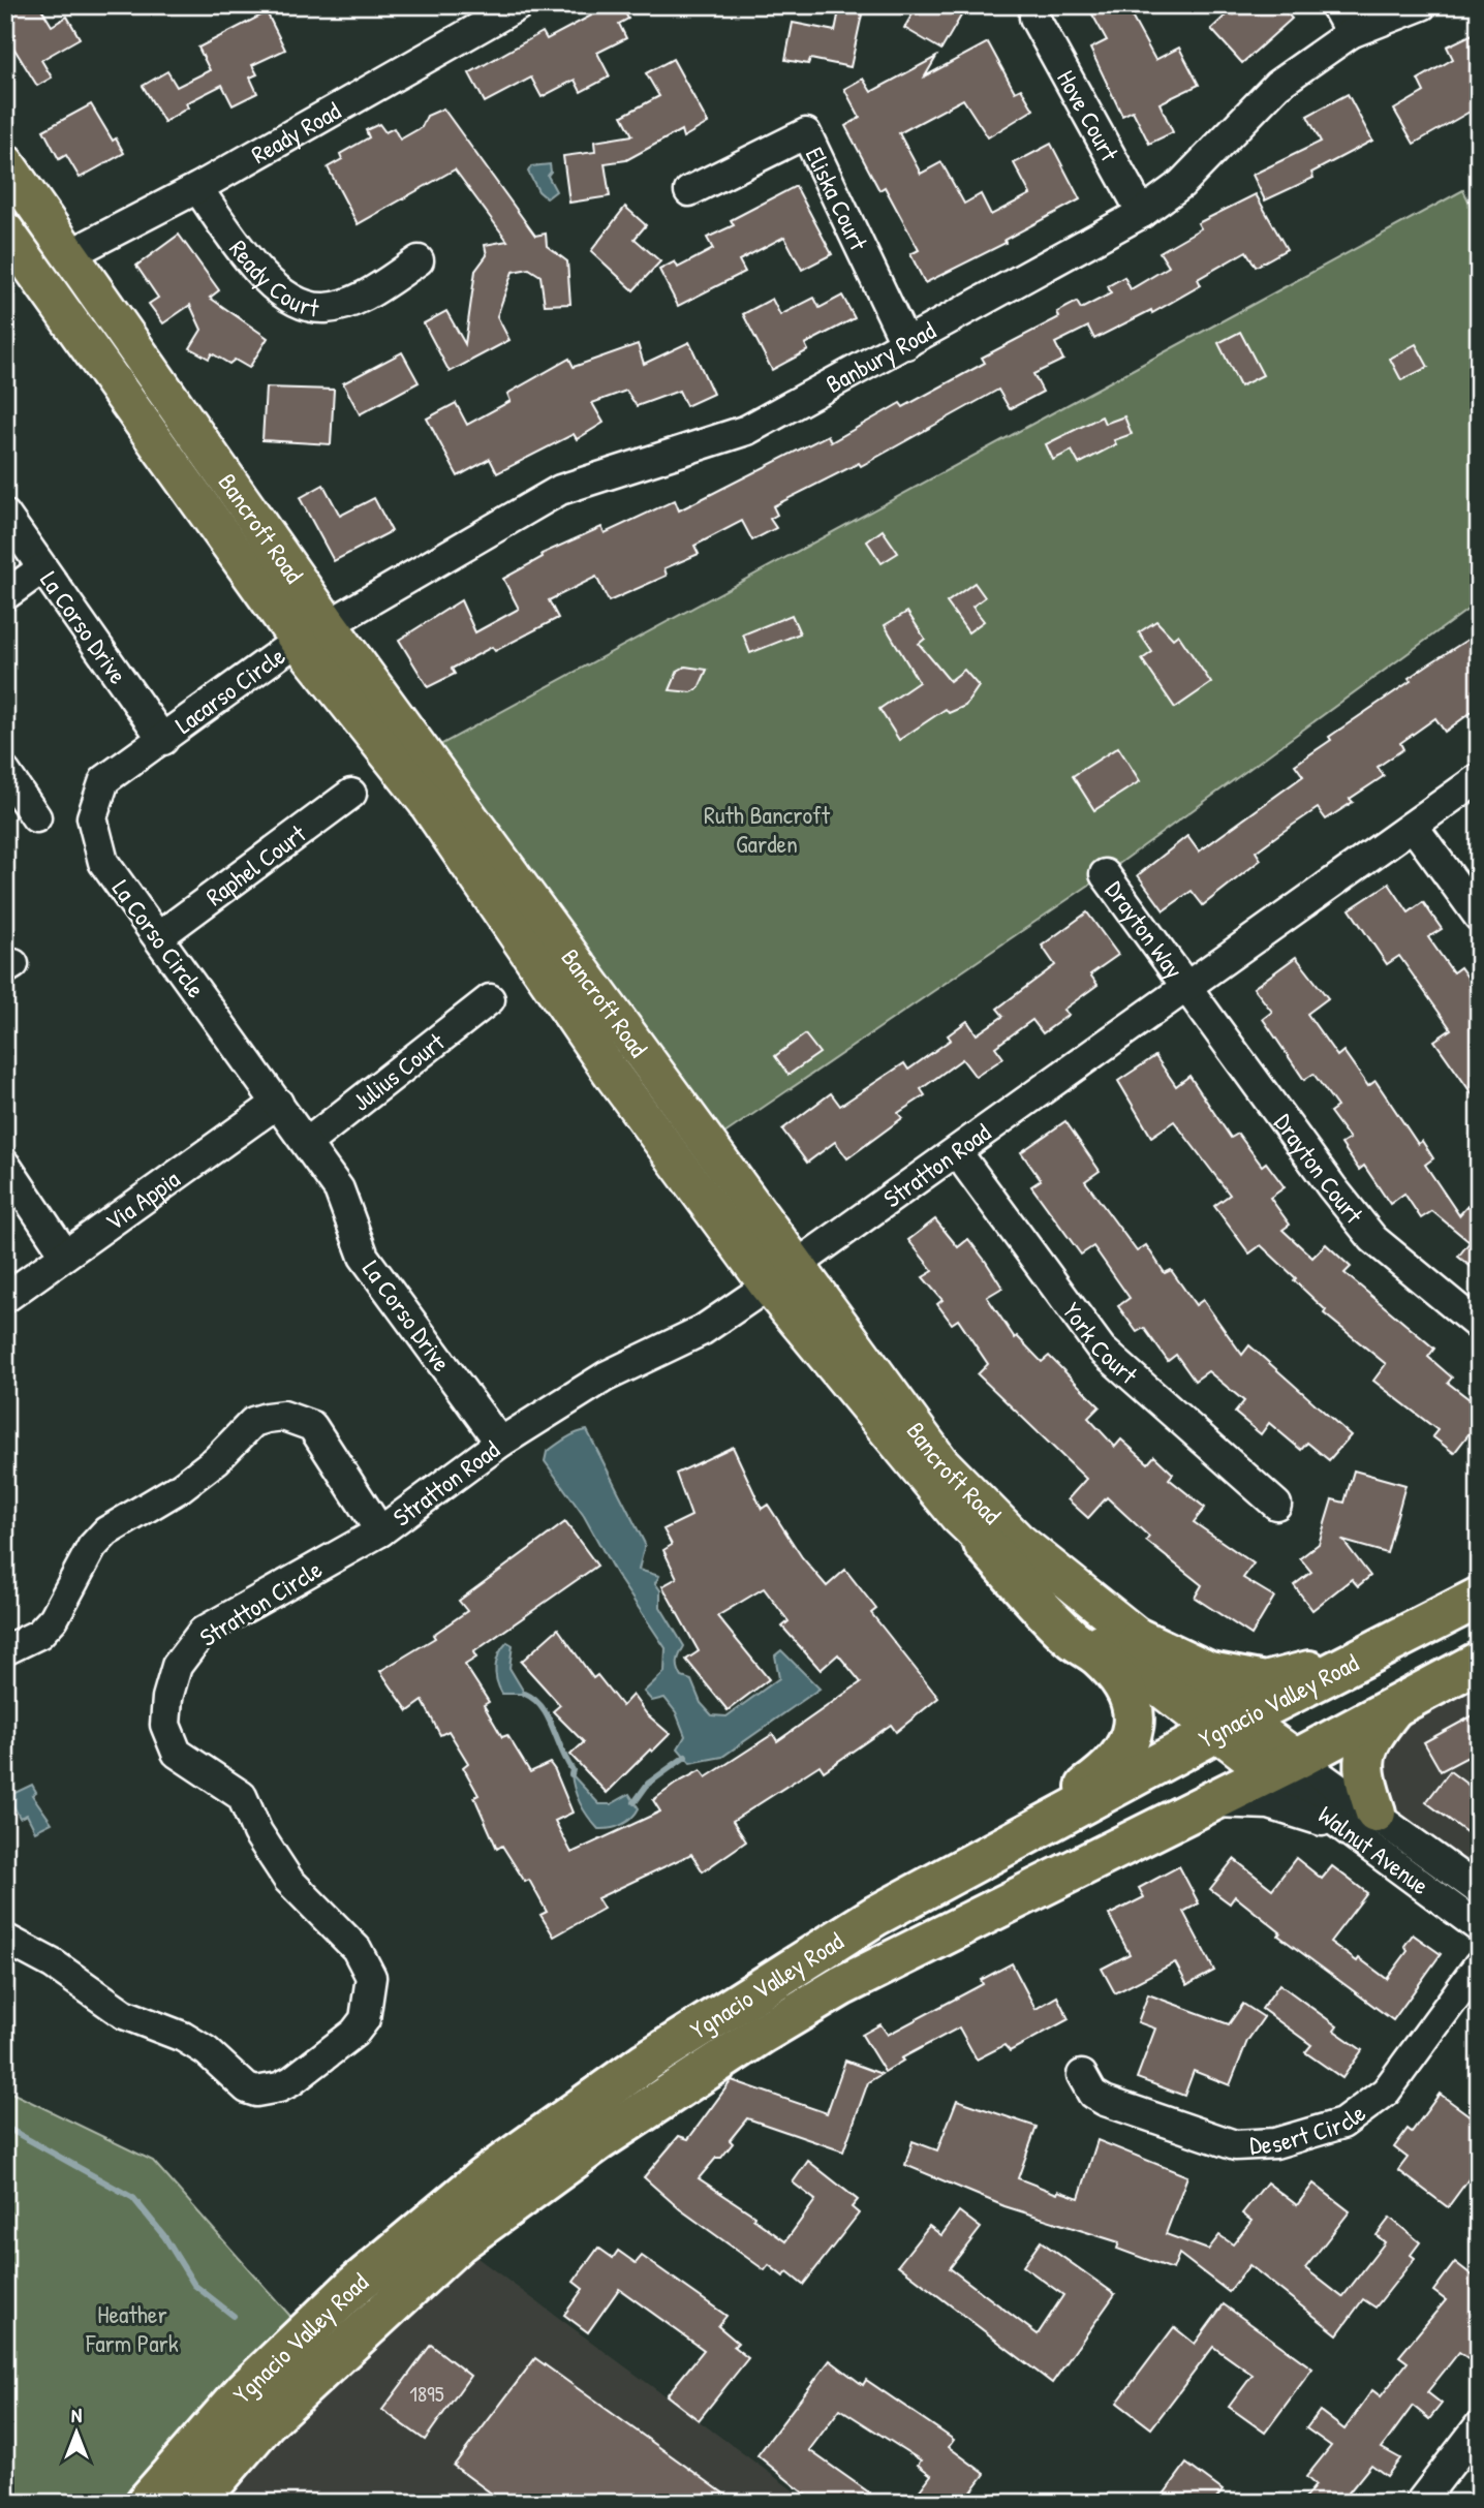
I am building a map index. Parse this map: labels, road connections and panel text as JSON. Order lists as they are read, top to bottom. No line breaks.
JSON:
{"streets":{"highway":["Ygnacio Valley Road"],"main road":["Bancroft Road"],"street":["Hove Court","Ready Road","Eliska Court","Ready Court","Banbury Road","La Corso Drive","Lacarso Circle","Raphel Court","Drayton Way","La Corso Circle","Julius Court","Stratton Road","Drayton Court","Via Appia","York Court","Stratton Circle","Walnut Avenue","Desert Circle"]},"crossings":[["Hove Court","Banbury Road"],["Ready Road","Ready Court"],["Ready Road","Bancroft Road"],["Eliska Court","Banbury Road"],["Banbury Road","Bancroft Road"],["Banbury Road","Lacarso Circle"],["Bancroft Road","Lacarso Circle"],["Bancroft Road","Stratton Road"],["Bancroft Road","Ygnacio Valley Road"],["Bancroft Road","Walnut Avenue"],["La Corso Drive","Lacarso Circle"],["La Corso Drive","La Corso Circle"],["La Corso Drive","Julius Court"],["La Corso Drive","Stratton Road"],["Lacarso Circle","La Corso Circle"],["Raphel Court","La Corso Circle"],["Drayton Way","Stratton Road"],["Drayton Way","Drayton Court"],["La Corso Circle","Julius Court"],["La Corso Circle","Via Appia"],["Stratton Road","Drayton Court"],["Stratton Road","York Court"],["Stratton Road","Stratton Circle"],["Ygnacio Valley Road","Walnut Avenue"]],"parks":["Ruth Bancroft Garden","Heather Farm Park"],"house_numbers":["1895"],"north":"top"}
